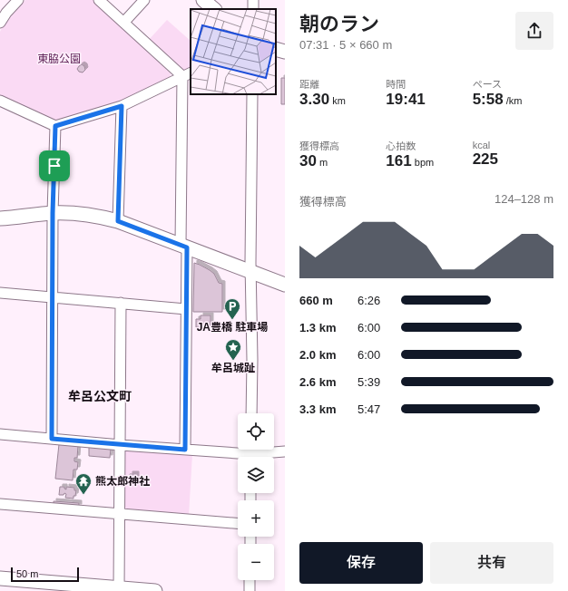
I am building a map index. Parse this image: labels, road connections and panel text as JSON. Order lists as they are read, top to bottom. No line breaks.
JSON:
{"districts":["牟呂公文町"],"parks":["東脇公園"],"places":{"parking":["JA豊橋 駐車場"],"place":["牟呂城趾"],"temple":["熊太郎神社"]},"scale_bar":"50 m","page":{"heading":["朝のラン","07:31 · 5 × 660 m"],"stats":[["距離","3.30 km"],["時間","19:41"],["ペース","5:58 /km"],["獲得標高","30 m"],["心拍数","161 bpm"],["kcal","225"]],"chart":["獲得標高","124–128 m"],"list":[{"name":"660 m","note":"6:26"},{"name":"1.3 km","note":"6:00"},{"name":"2.0 km","note":"6:00"},{"name":"2.6 km","note":"5:39"},{"name":"3.3 km","note":"5:47"}],"map_buttons":["+","−"],"buttons":["保存","共有"],"scale":"50 m"}}
